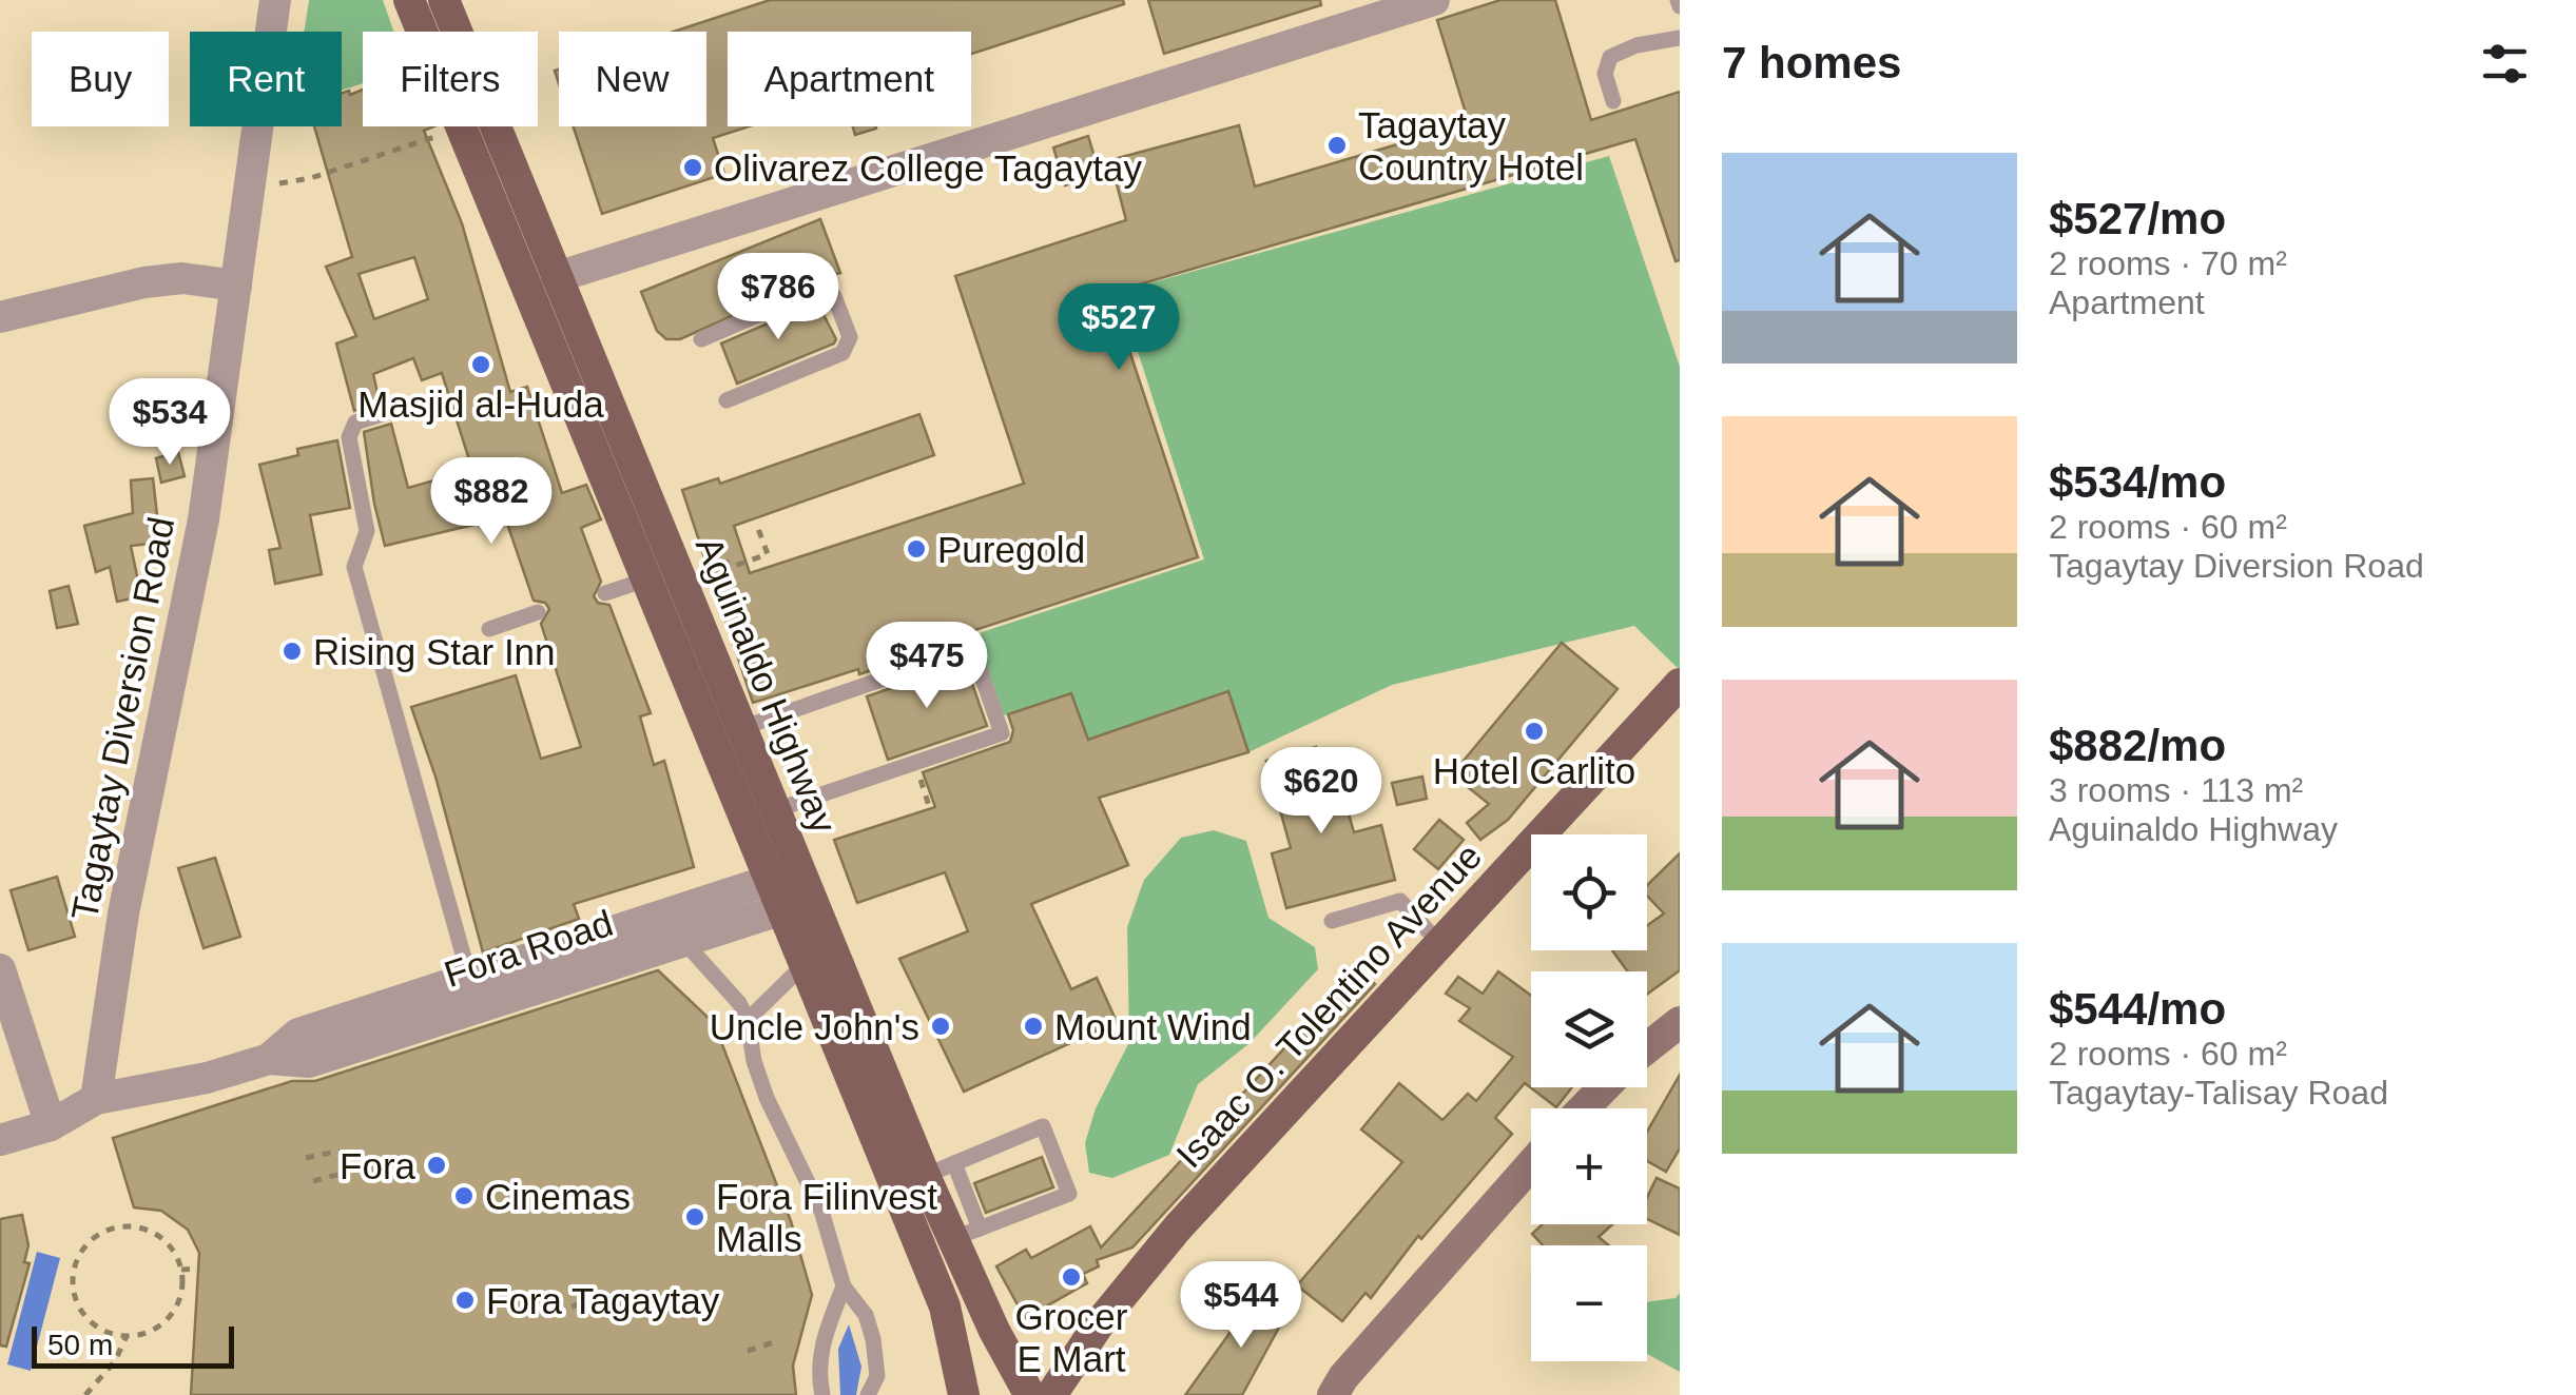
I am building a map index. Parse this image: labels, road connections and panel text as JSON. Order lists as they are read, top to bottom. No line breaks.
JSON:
{"streets":{"main road":["Aguinaldo Highway","Isaac O. Tolentino Avenue"],"street":["Tagaytay Diversion Road","Fora Road"]},"crossings":[["Aguinaldo Highway","Fora Road"],["Tagaytay Diversion Road","Fora Road"]],"places":["Tagaytay Country Hotel","Olivarez College Tagaytay","Masjid al-Huda","Puregold","Rising Star Inn","Hotel Carlito","Uncle John's","Mount Wind","Fora","Cinemas","Fora Filinvest Malls","Grocer E Mart","Fora Tagaytay"],"scale_bar":"50 m","page":{"heading":"7 homes","chip":["Buy","Rent","Filters","New","Apartment"],"list":[{"name":"$527/mo","note":"2 rooms · 70 m² · Apartment"},{"name":"$534/mo","note":"2 rooms · 60 m² · Tagaytay Diversion Road"},{"name":"$882/mo","note":"3 rooms · 113 m² · Aguinaldo Highway"},{"name":"$544/mo","note":"2 rooms · 60 m² · Tagaytay-Talisay Road"}],"price":["$786","$527","$534","$882","$475","$620","$544"],"map_buttons":["+","−"],"scale":"50 m"}}
